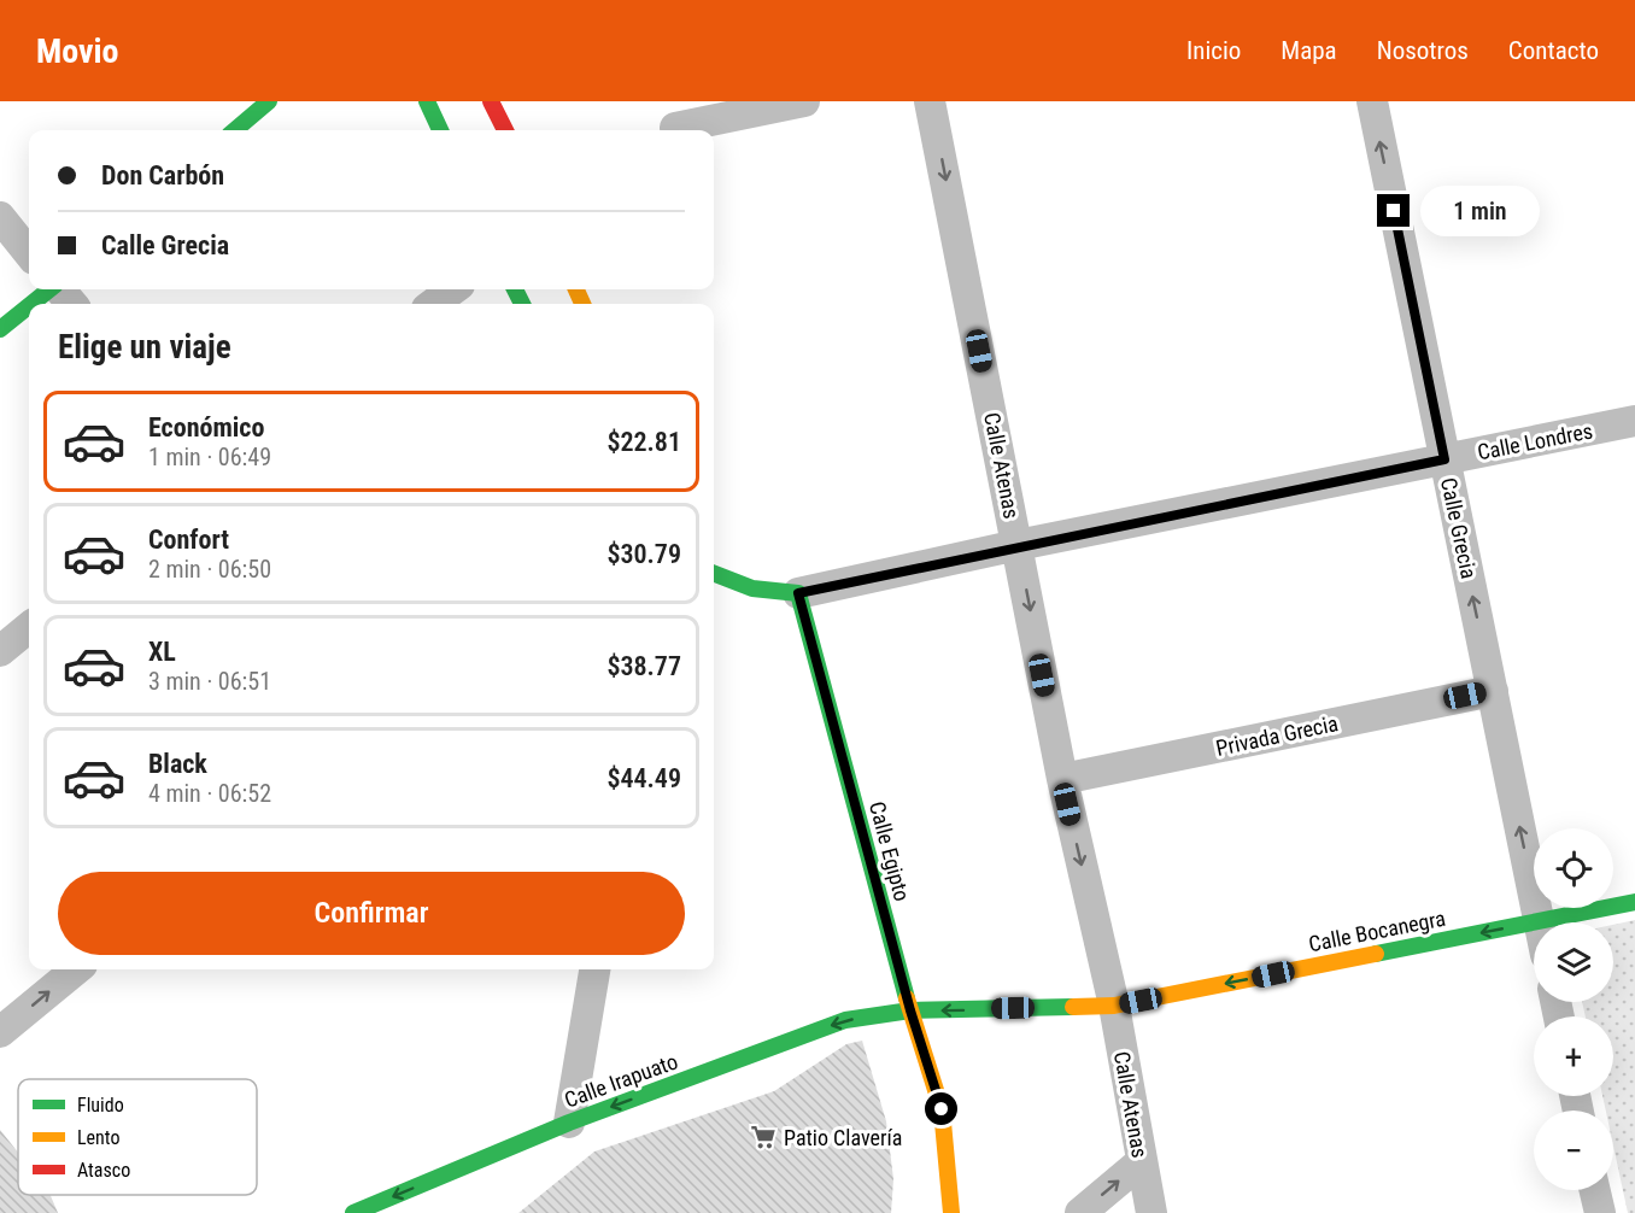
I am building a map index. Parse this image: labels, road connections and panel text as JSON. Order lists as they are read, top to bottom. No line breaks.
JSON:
{"streets":{"street":["Calle Londres","Calle Atenas","Calle Grecia","Privada Grecia","Calle Egipto","Calle Bocanegra","Calle Irapuato"]},"crossings":[["Calle Londres","Calle Atenas"],["Calle Londres","Calle Grecia"],["Calle Londres","Calle Egipto"],["Calle Atenas","Privada Grecia"],["Calle Atenas","Calle Bocanegra"],["Calle Grecia","Privada Grecia"],["Calle Grecia","Calle Bocanegra"],["Calle Egipto","Calle Bocanegra"],["Calle Egipto","Calle Irapuato"],["Calle Bocanegra","Calle Irapuato"]],"one_way":["Calle Atenas","Calle Grecia","Calle Bocanegra","Calle Irapuato"],"places":{"supermarket":["Patio Clavería"]},"legend":["Fluido","Lento","Atasco"],"page":{"header":"Movio","nav":["Inicio","Mapa","Nosotros","Contacto"],"banner":["Don Carbón","Calle Grecia"],"bubble":"1 min","heading":"Elige un viaje","list":[{"name":"Económico","note":"1 min · 06:49","value":"$22.81"},{"name":"Confort","note":"2 min · 06:50","value":"$30.79"},{"name":"XL","note":"3 min · 06:51","value":"$38.77"},{"name":"Black","note":"4 min · 06:52","value":"$44.49"}],"map_buttons":["+","−"],"buttons":"Confirmar"}}
